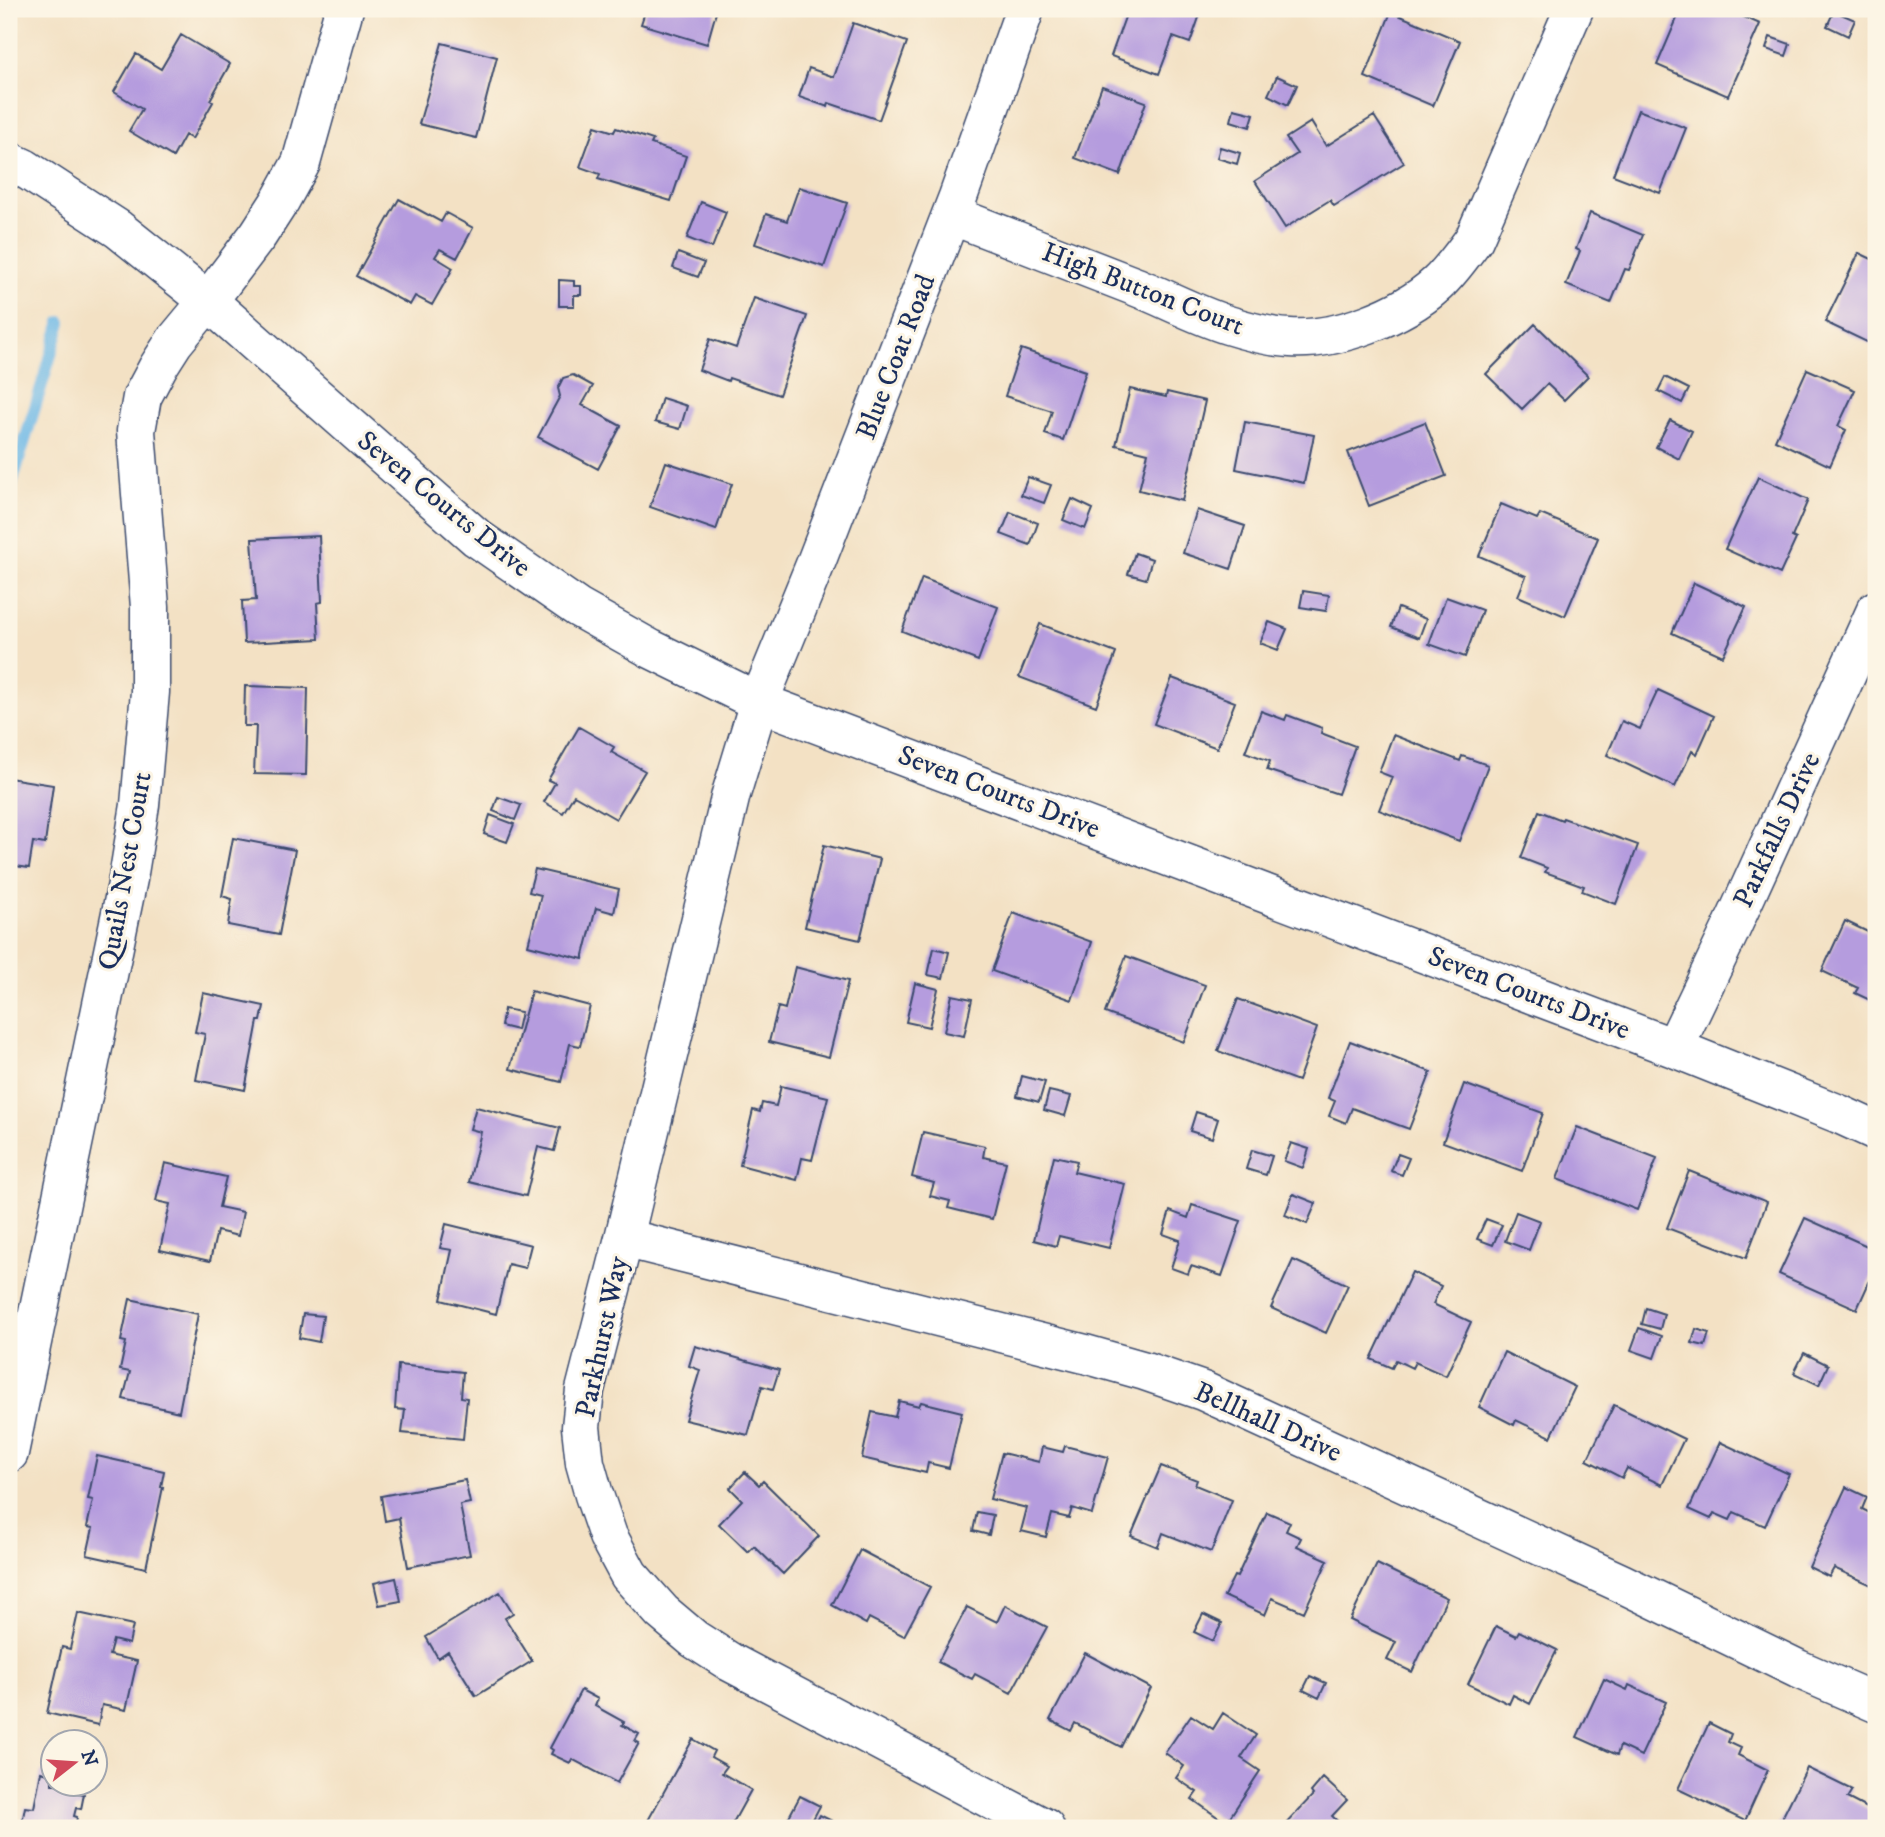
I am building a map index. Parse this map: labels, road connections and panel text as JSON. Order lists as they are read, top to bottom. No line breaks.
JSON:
{"streets":{"street":["High Button Court","Blue Coat Road","Seven Courts Drive","Parkfalls Drive","Quails Nest Court","Parkhurst Way","Bellhall Drive"]},"crossings":[["High Button Court","Blue Coat Road"],["Blue Coat Road","Seven Courts Drive"],["Blue Coat Road","Parkhurst Way"],["Seven Courts Drive","Parkfalls Drive"],["Seven Courts Drive","Quails Nest Court"],["Seven Courts Drive","Parkhurst Way"],["Parkhurst Way","Bellhall Drive"]],"north":"right"}
